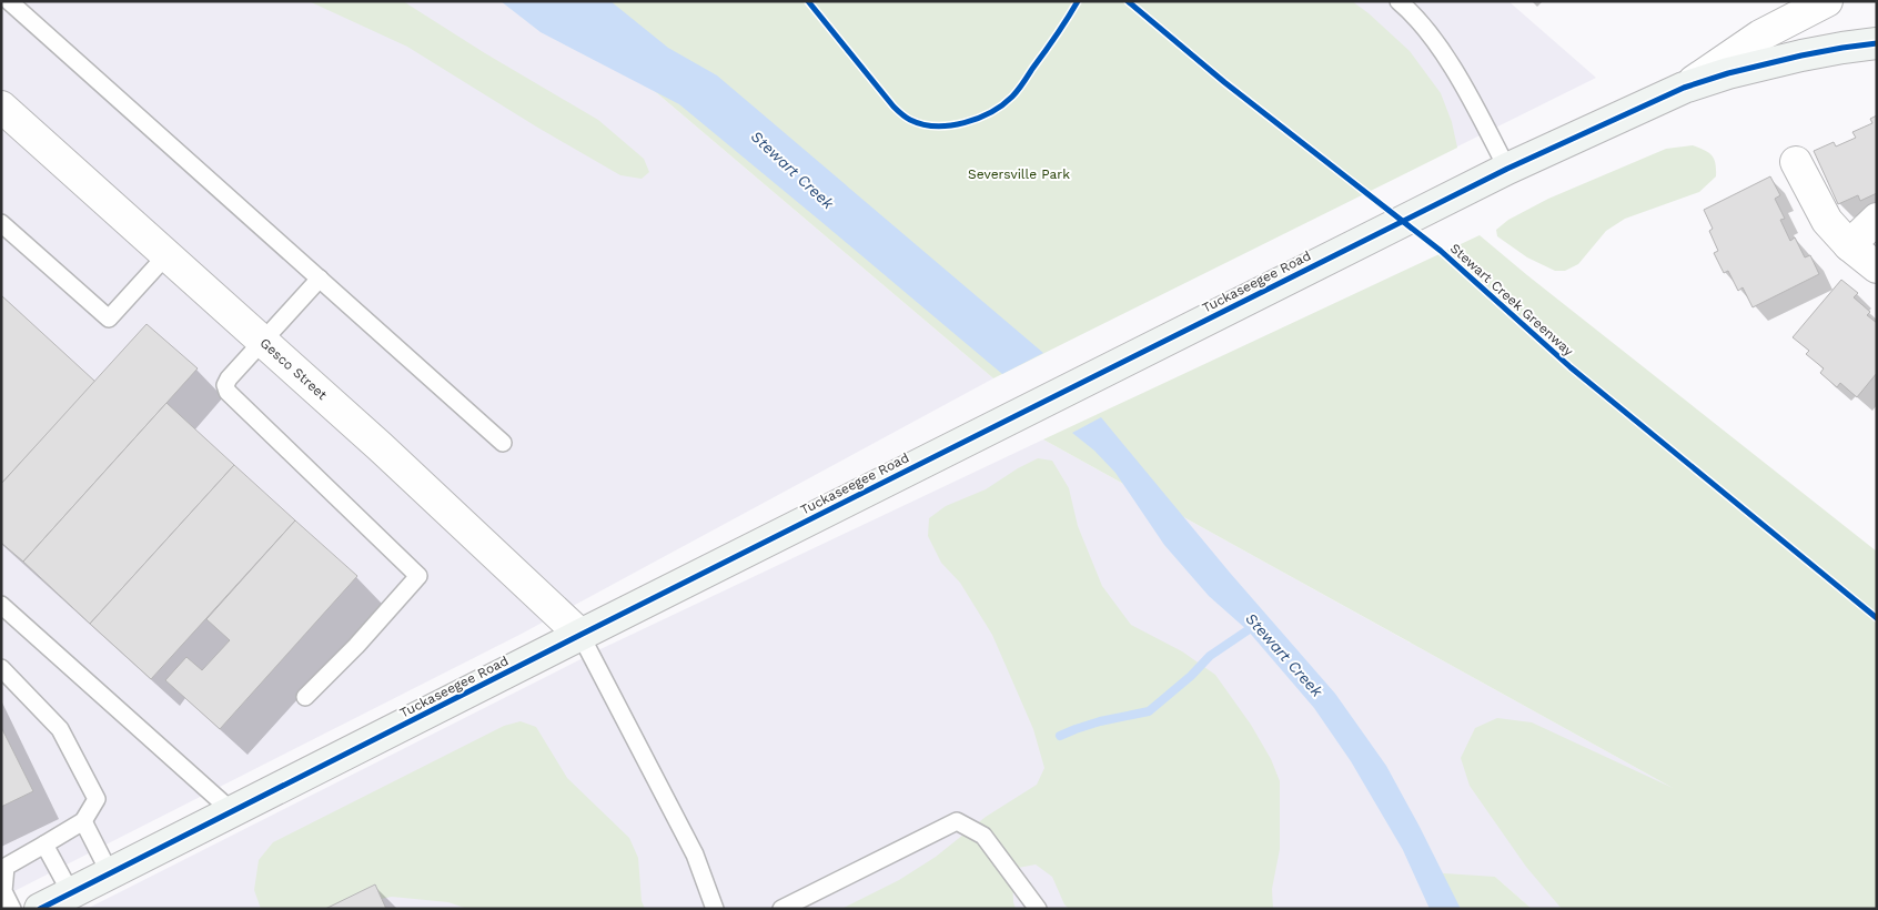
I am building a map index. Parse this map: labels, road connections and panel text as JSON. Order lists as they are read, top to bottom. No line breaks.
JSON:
{"streets":{"main road":["Tuckaseegee Road"],"street":["Gesco Street"],"cycle path":["Stewart Creek Greenway"]},"crossings":[["Tuckaseegee Road","Gesco Street"]],"water":["Stewart Creek"],"parks":["Seversville Park"]}
